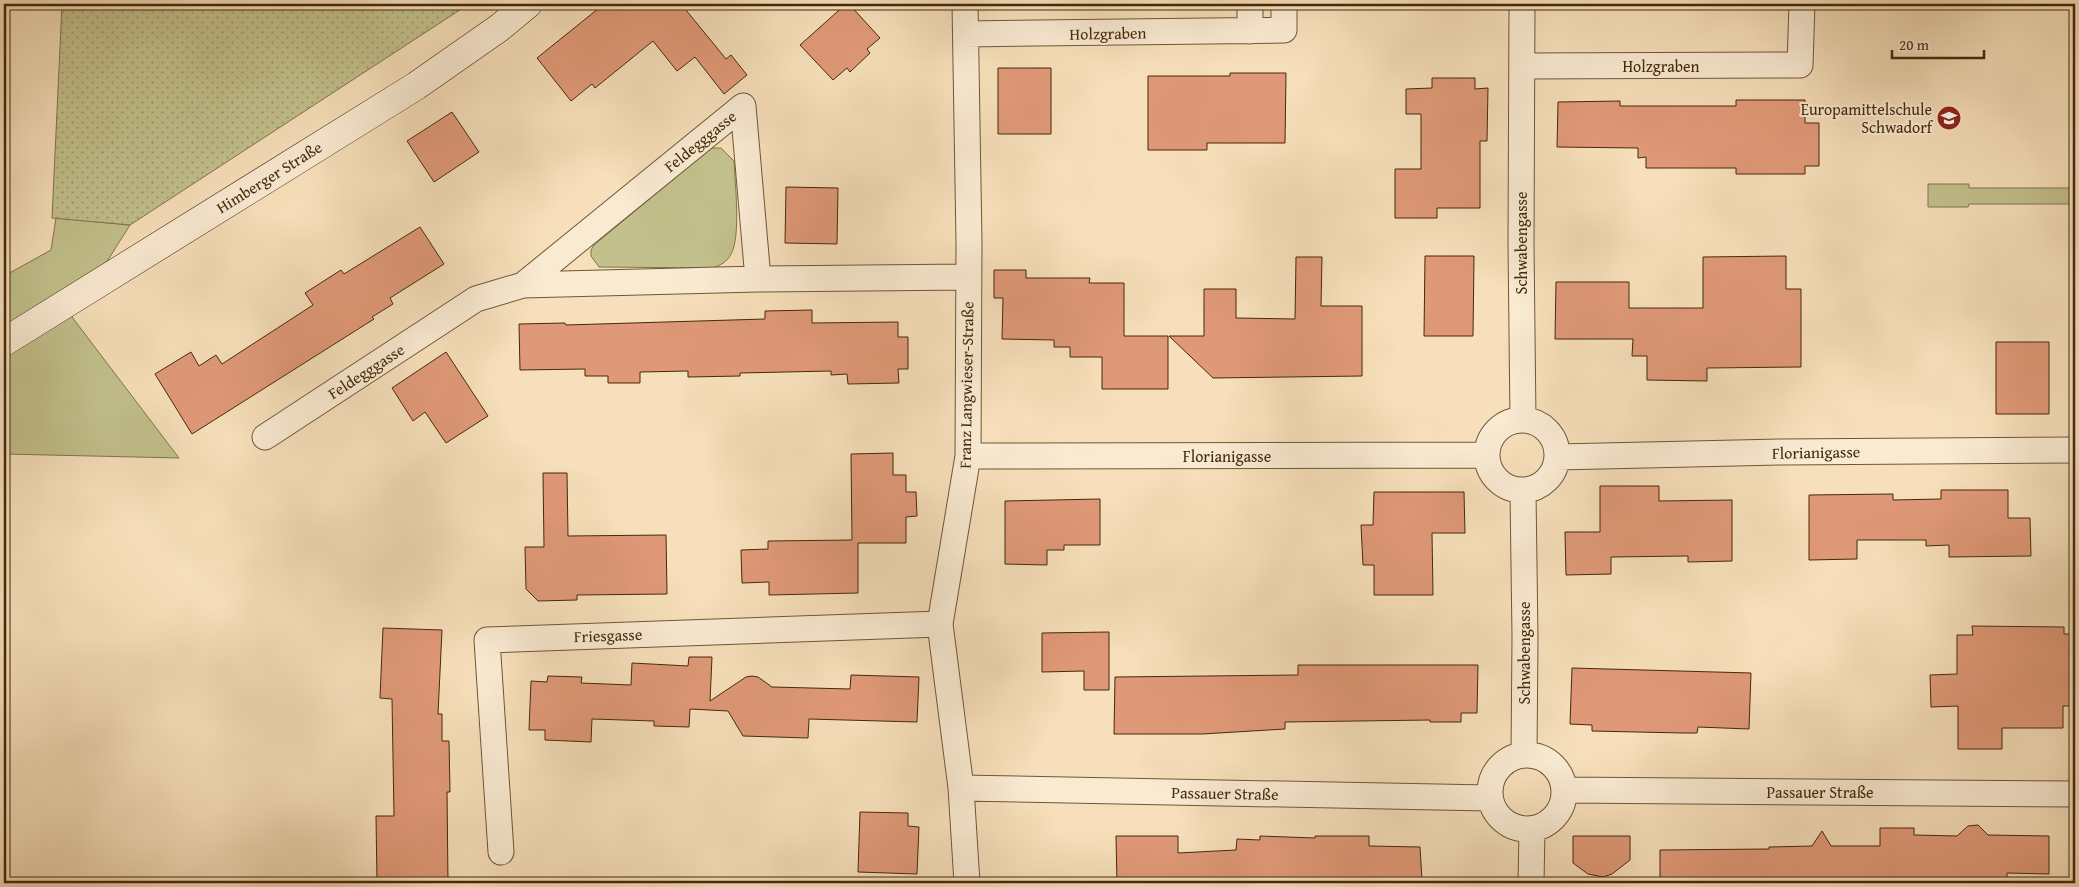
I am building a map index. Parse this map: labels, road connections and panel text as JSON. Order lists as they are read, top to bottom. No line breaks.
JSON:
{"streets":{"main road":["Himberger Straße"],"street":["Holzgraben","Feldegggasse","Schwabengasse","Franz Langwieser-Straße","Florianigasse","Friesgasse","Passauer Straße"]},"crossings":[["Holzgraben","Schwabengasse"],["Holzgraben","Franz Langwieser-Straße"],["Feldegggasse","Franz Langwieser-Straße"],["Schwabengasse","Florianigasse"],["Schwabengasse","Passauer Straße"],["Franz Langwieser-Straße","Florianigasse"],["Franz Langwieser-Straße","Friesgasse"],["Franz Langwieser-Straße","Passauer Straße"]],"places":{"school or university":["Europamittelschule Schwadorf"]},"scale_bar":"20 m"}
